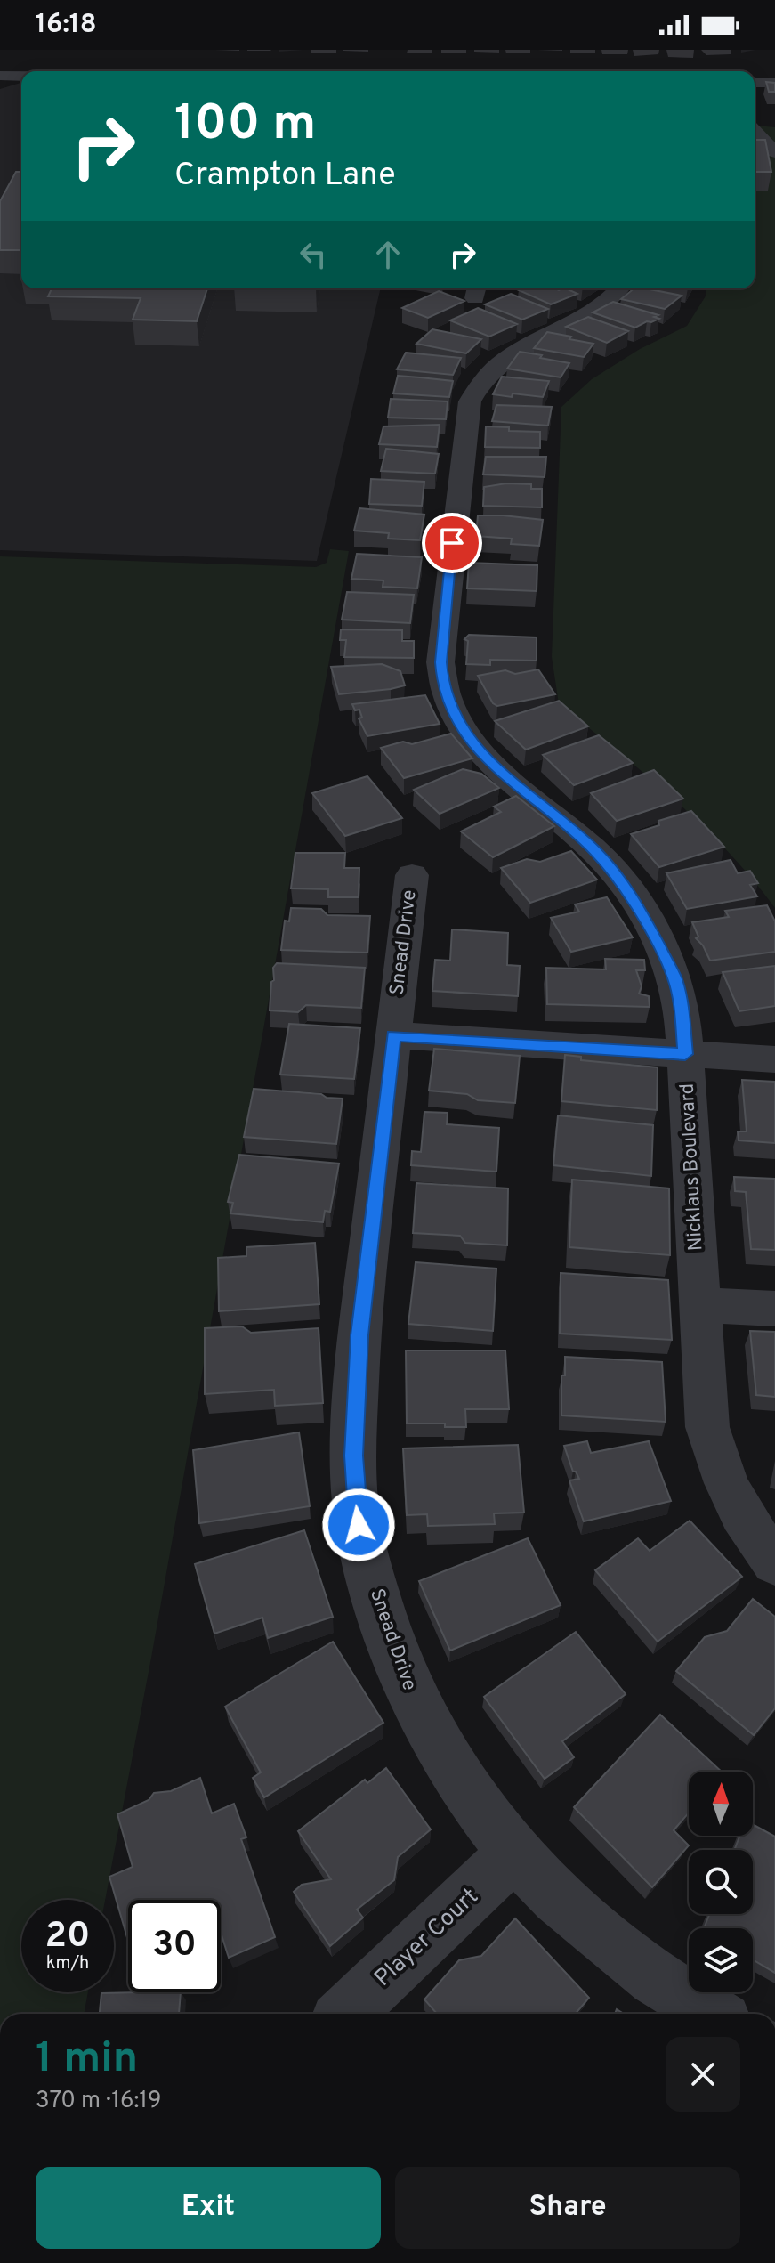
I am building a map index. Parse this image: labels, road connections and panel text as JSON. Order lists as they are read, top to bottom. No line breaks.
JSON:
{"streets":{"street":["Snead Drive","Nicklaus Boulevard","Player Court"]},"crossings":[["Snead Drive","Player Court"]],"north":"top","page":{"status":"16:18","turn":["100 m","Crampton Lane"],"speed":"20 km/h","limit":"30","heading":["1 min","370 m · 16:19"],"buttons":["Exit","Share"]}}
